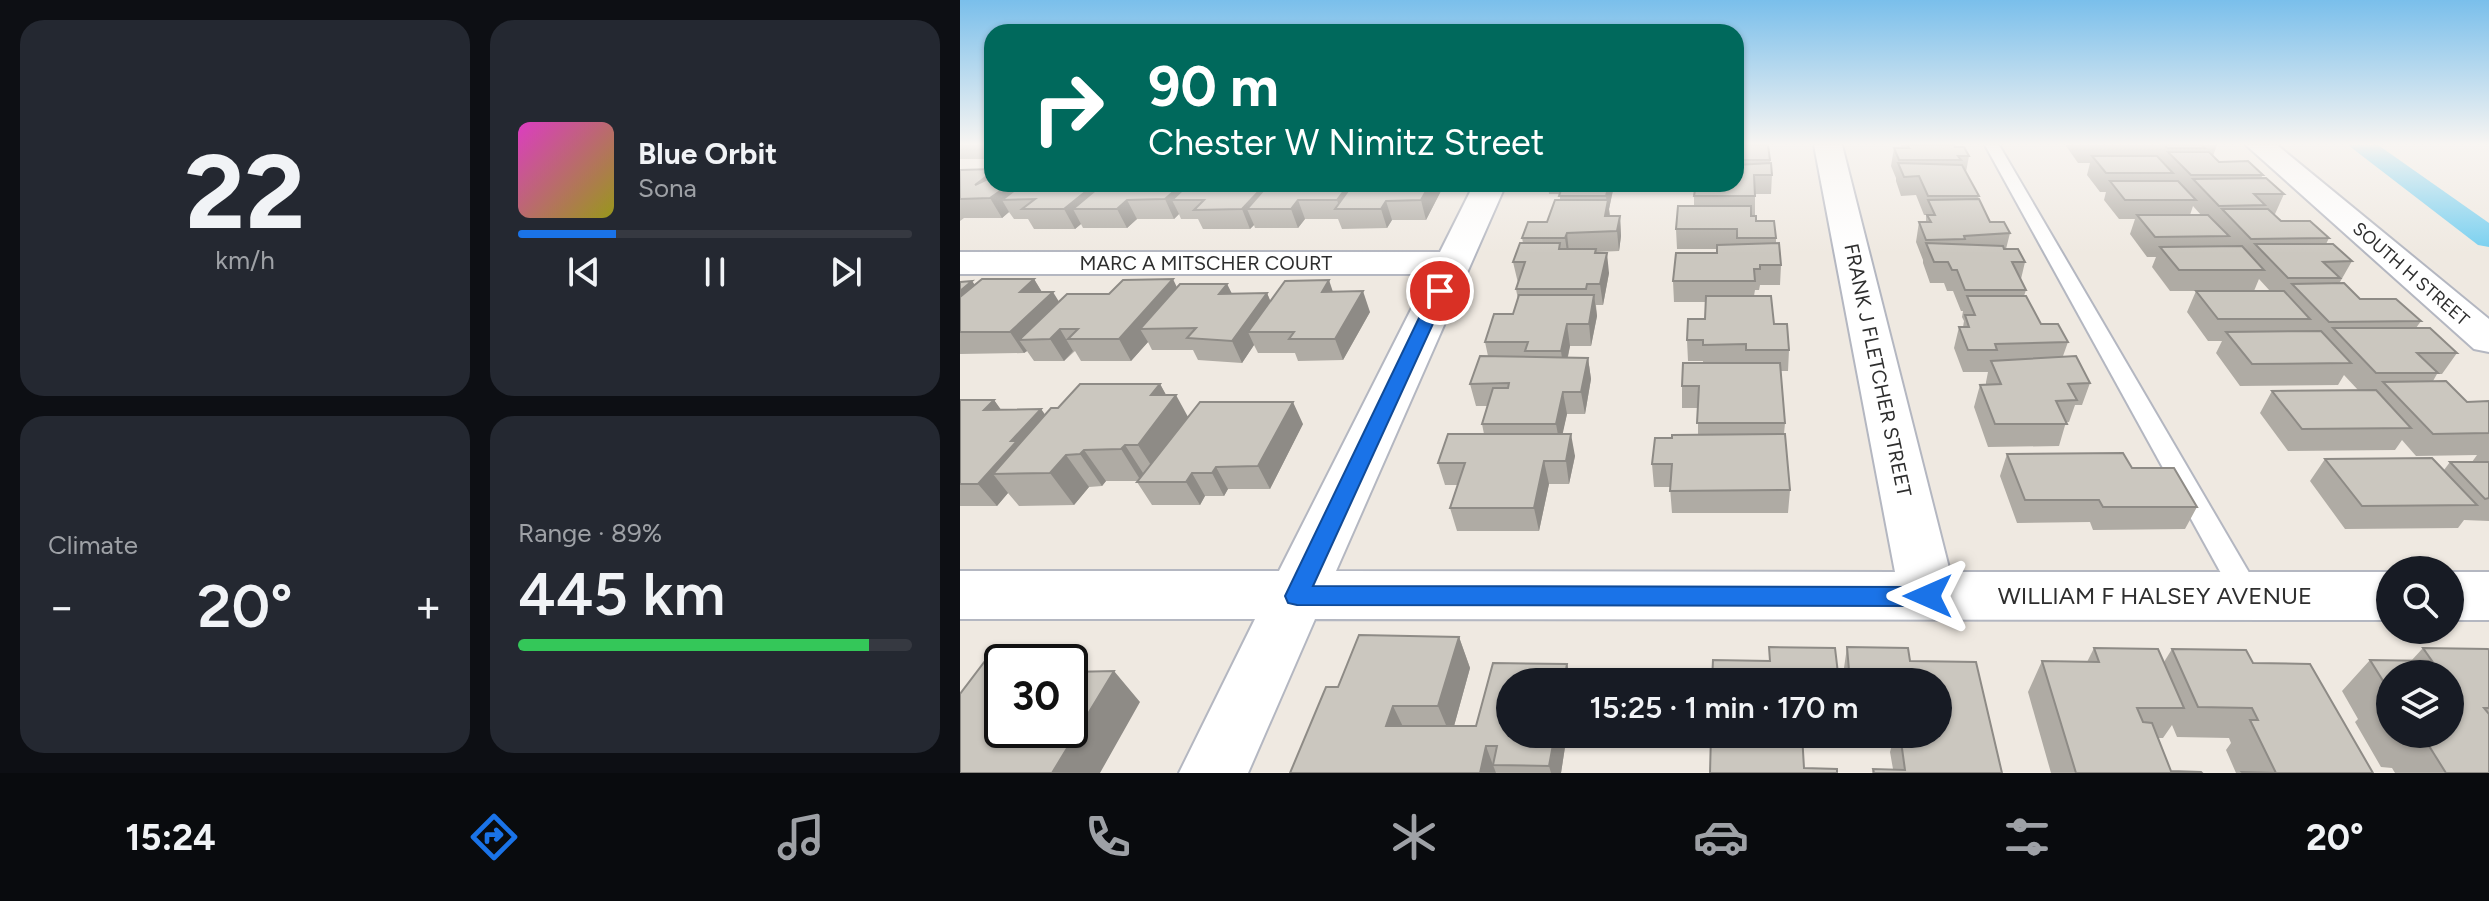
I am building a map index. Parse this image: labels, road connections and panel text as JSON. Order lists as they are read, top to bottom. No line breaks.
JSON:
{"streets":{"street":["MARC A MITSCHER COURT","SOUTH H STREET","FRANK J FLETCHER STREET","WILLIAM F HALSEY AVENUE"]},"crossings":[["FRANK J FLETCHER STREET","WILLIAM F HALSEY AVENUE"]],"page":{"tile":[["22","km/h"],"Climate",["Range · 89%","445 km"]],"turn":["90 m","Chester W Nimitz Street"],"song":["Blue Orbit","Sona"],"heat":["−","20°","+"],"limit":"30","trip":"15:25 · 1 min · 170 m","tabs":["15:24","20°"]}}
